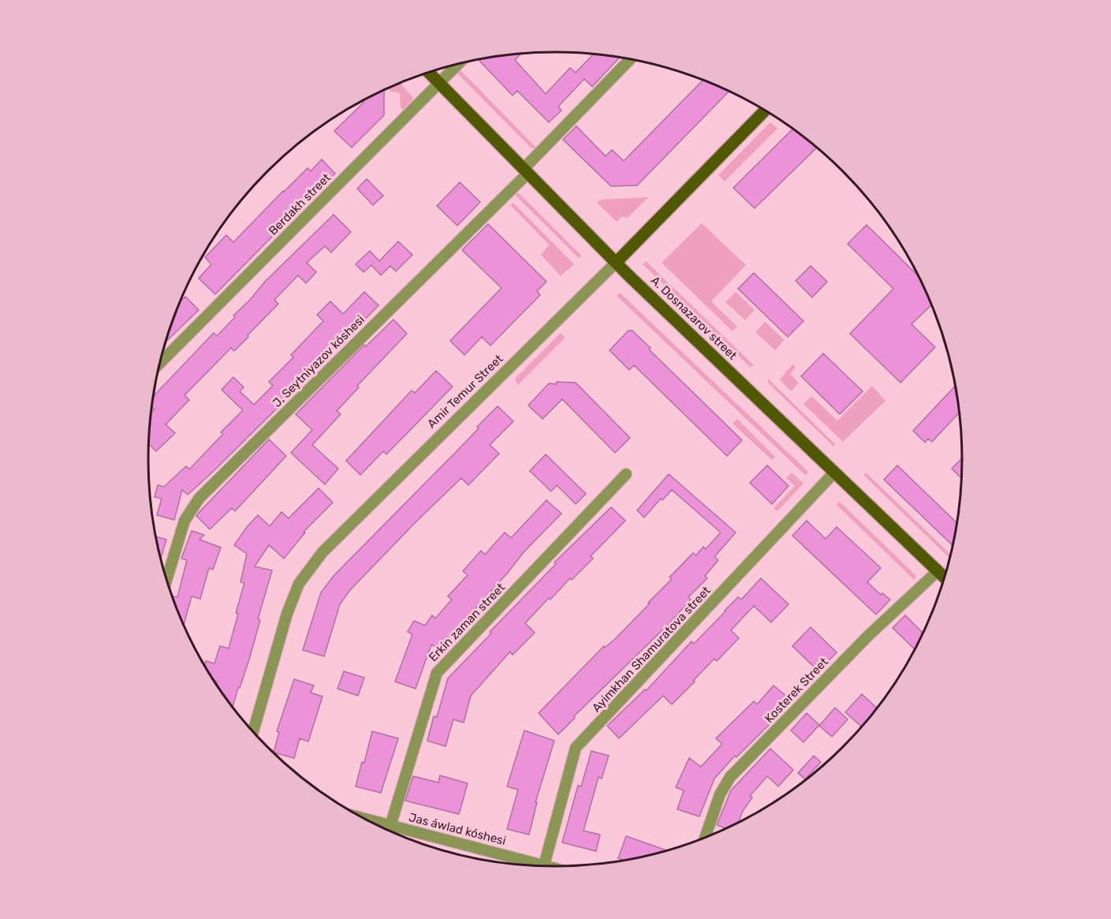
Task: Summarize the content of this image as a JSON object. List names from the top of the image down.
{
  "streets": {
    "main road": ["A. Dosnazarov street", "Amir Temur Street"],
    "street": [
      "Berdakh street",
      "J. Seytniyazov kóshesi",
      "Erkin zaman street",
      "Ayimkhan Shamuratova street",
      "Kosterek Street",
      "Jas áwlad kóshesi"
    ]
  },
  "crossings": [
    ["Berdakh street", "A. Dosnazarov street"],
    ["A. Dosnazarov street", "J. Seytniyazov kóshesi"],
    ["A. Dosnazarov street", "Amir Temur Street"],
    ["A. Dosnazarov street", "Ayimkhan Shamuratova street"],
    ["A. Dosnazarov street", "Kosterek Street"],
    ["Erkin zaman street", "Jas áwlad kóshesi"]
  ]
}
